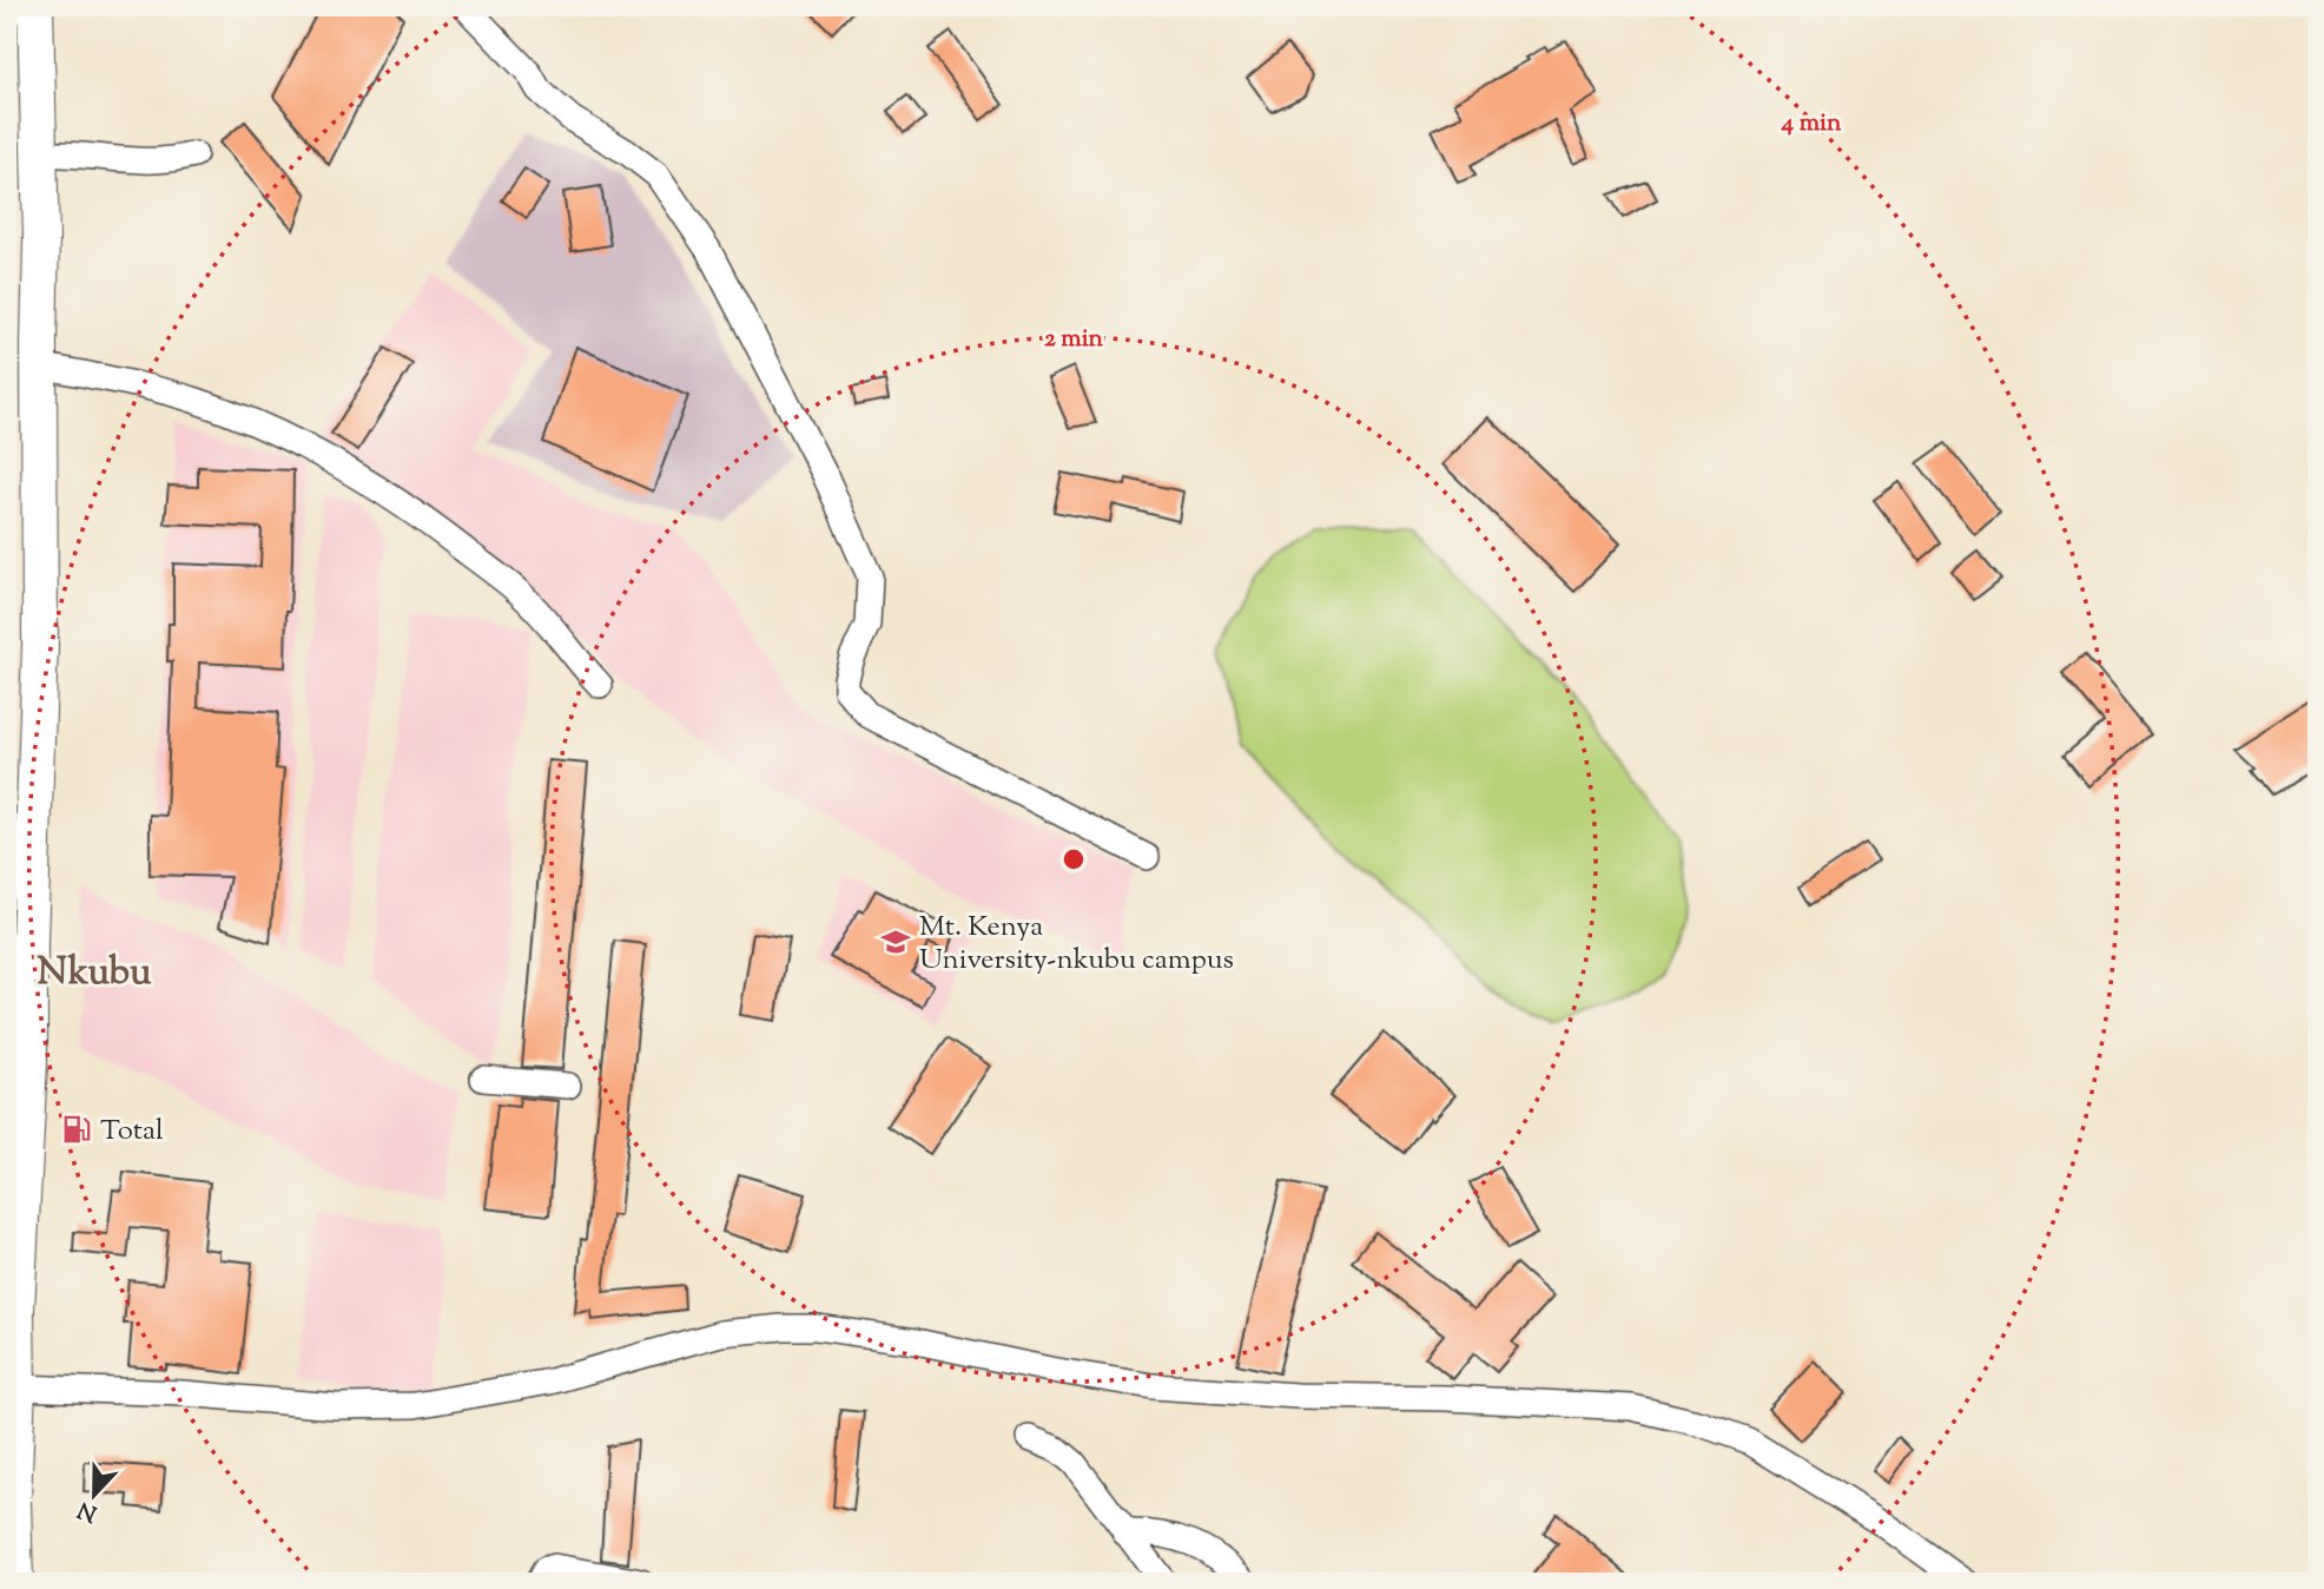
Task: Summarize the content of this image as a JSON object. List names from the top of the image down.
{
  "districts": ["Nkubu"],
  "places": {
    "school or university": ["Mt. Kenya University-nkubu campus"],
    "fuel station": ["Total"]
  },
  "north": "bottom",
  "rings": ["4 min", "2 min"]
}
